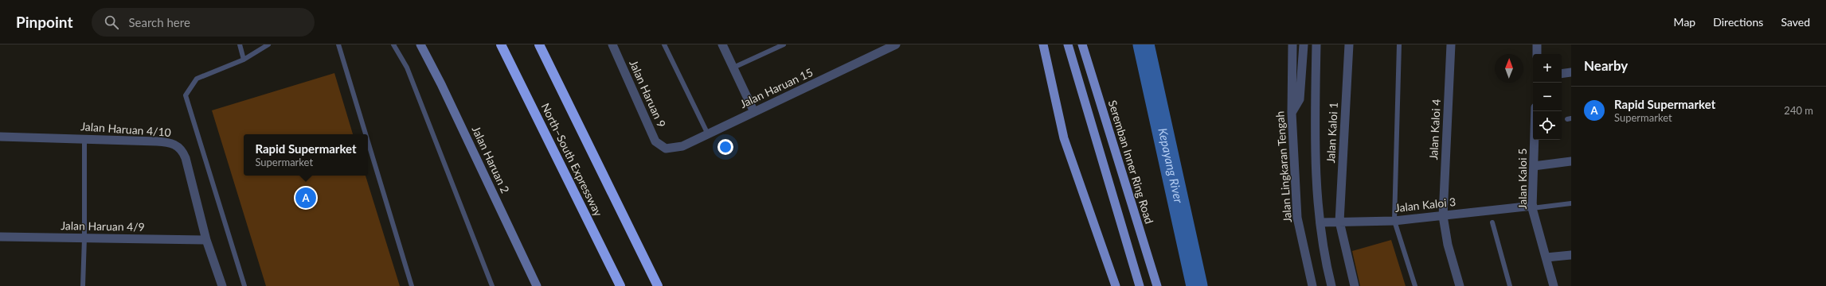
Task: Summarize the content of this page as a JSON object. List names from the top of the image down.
{
  "streets": {
    "highway": ["North–South Expressway"],
    "main road": ["Jalan Haruan 2", "Seremban Inner Ring Road"],
    "street": [
      "Jalan Haruan 15",
      "Jalan Haruan 9",
      "Jalan Haruan 4/10",
      "Jalan Kaloi 4",
      "Jalan Kaloi 1",
      "Jalan Lingkaran Tengah",
      "Jalan Kaloi 5",
      "Jalan Kaloi 3",
      "Jalan Haruan 4/9"
    ]
  },
  "crossings": [
    ["Jalan Haruan 15", "Jalan Haruan 9"],
    ["Jalan Haruan 4/10", "Jalan Haruan 4/9"],
    ["Jalan Kaloi 4", "Jalan Kaloi 3"],
    ["Jalan Kaloi 1", "Jalan Kaloi 3"],
    ["Jalan Kaloi 5", "Jalan Kaloi 3"]
  ],
  "water": ["Kepayang River"],
  "north": "top",
  "page": {
    "header": "Pinpoint",
    "search": "Search here",
    "nav": ["Map", "Directions", "Saved"],
    "heading": "Nearby",
    "map_buttons": ["+", "−"],
    "list": [
      {
        "mark": "A",
        "name": "Rapid Supermarket",
        "note": "Supermarket",
        "value": "240 m"
      }
    ],
    "popup": ["Rapid Supermarket", "Supermarket"],
    "pins": "A"
  }
}
